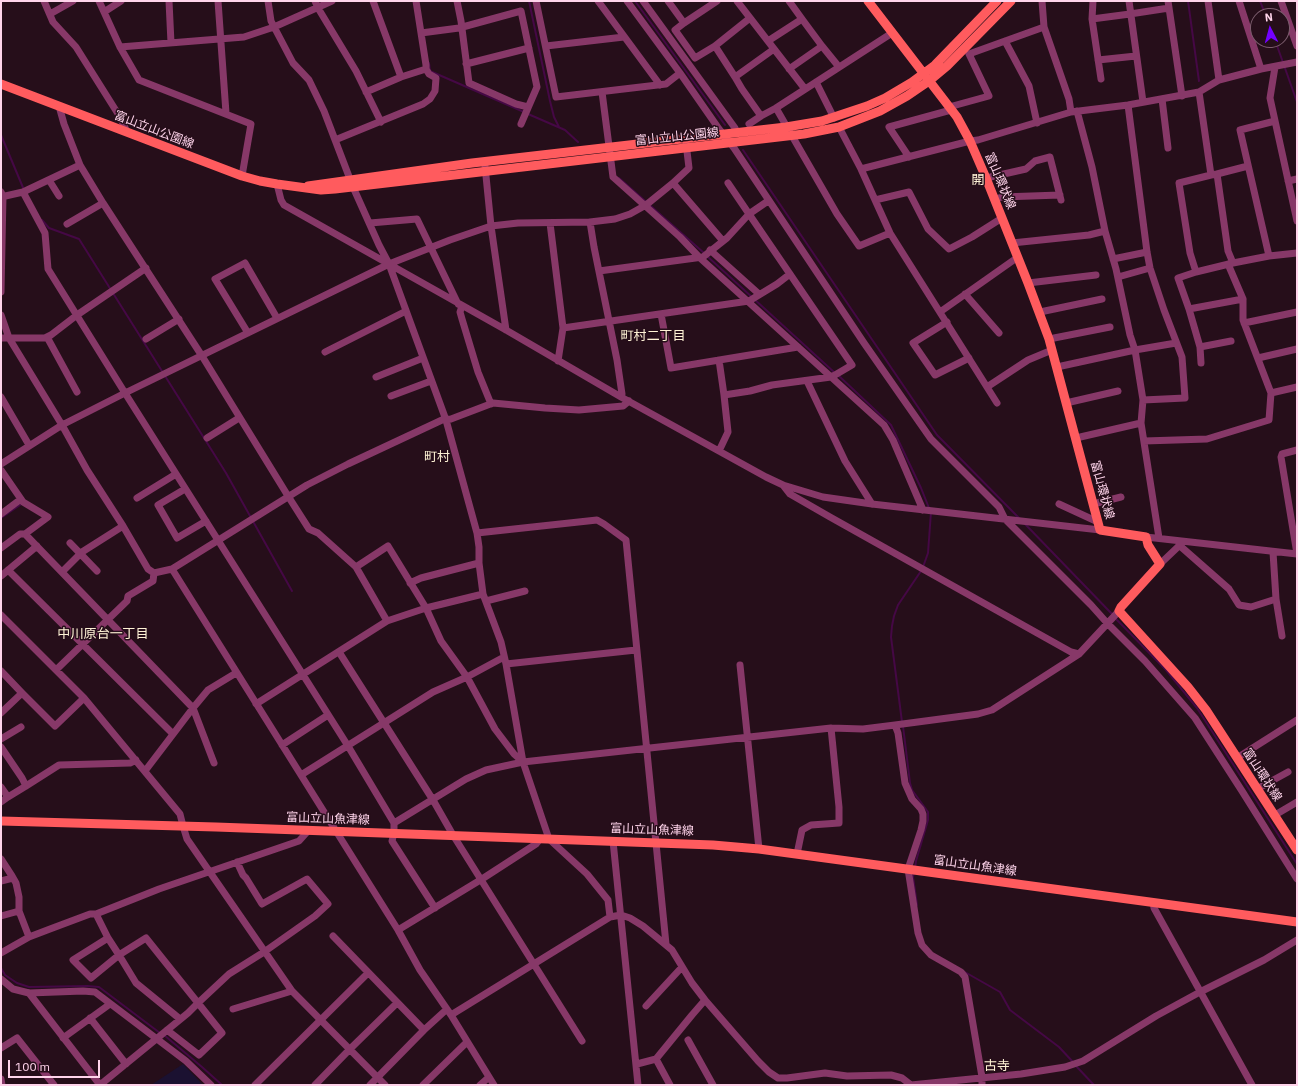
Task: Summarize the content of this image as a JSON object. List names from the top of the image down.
{
  "streets": {
    "main road": ["富山立山公園線", "富山環状線", "富山立山魚津線"]
  },
  "crossings": [
    ["富山立山公園線", "富山環状線"]
  ],
  "districts": [
    "開",
    "町村二丁目",
    "町村",
    "中川原台一丁目",
    "古寺"
  ],
  "scale_bar": "100 m",
  "north": "top"
}
